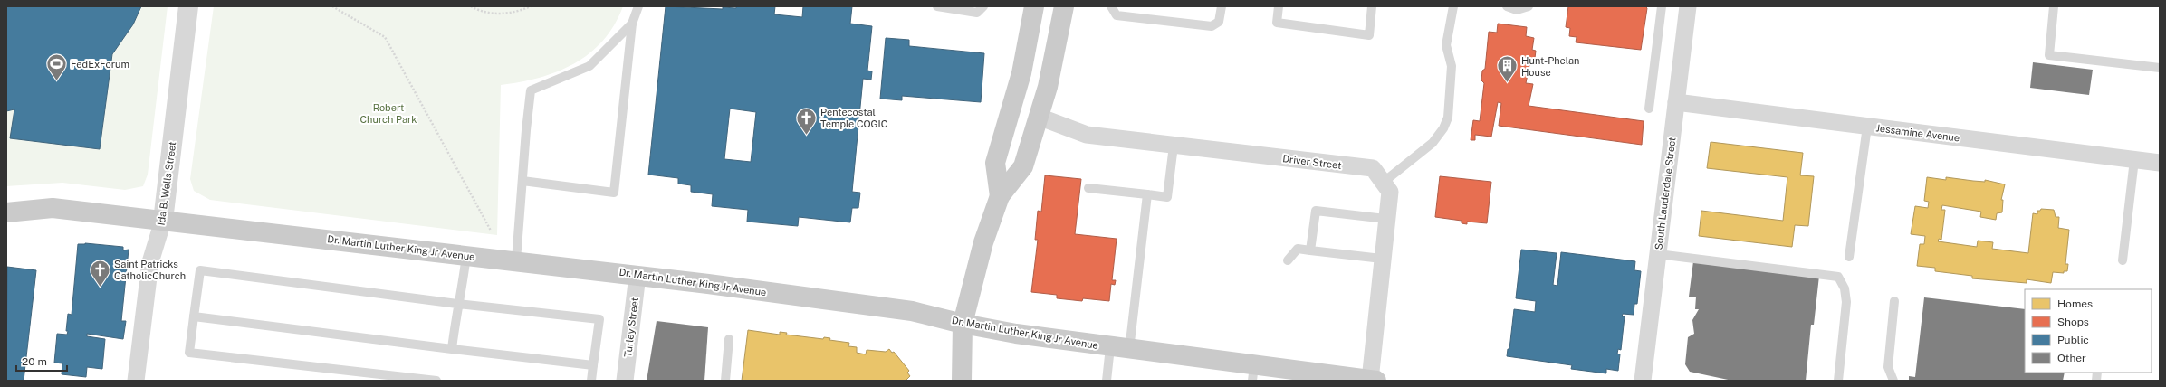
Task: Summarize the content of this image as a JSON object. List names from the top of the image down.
{
  "streets": {
    "main road": ["Dr. Martin Luther King Jr Avenue"],
    "street": [
      "Jessamine Avenue",
      "Driver Street",
      "Ida B. Wells Street",
      "South Lauderdale Street",
      "Turley Street"
    ]
  },
  "crossings": [
    ["Jessamine Avenue", "South Lauderdale Street"],
    ["Driver Street", "Dr. Martin Luther King Jr Avenue"],
    ["Ida B. Wells Street", "Dr. Martin Luther King Jr Avenue"],
    ["Dr. Martin Luther King Jr Avenue", "Turley Street"]
  ],
  "parks": ["Robert Church Park"],
  "places": {
    "sports": ["FedExForum"],
    "building": ["Hunt-Phelan House"],
    "church": ["Pentecostal Temple COGIC", "Saint Patricks CatholicChurch"]
  },
  "legend": [
    "Homes",
    "Shops",
    "Public",
    "Other"
  ],
  "scale_bar": "20 m"
}
